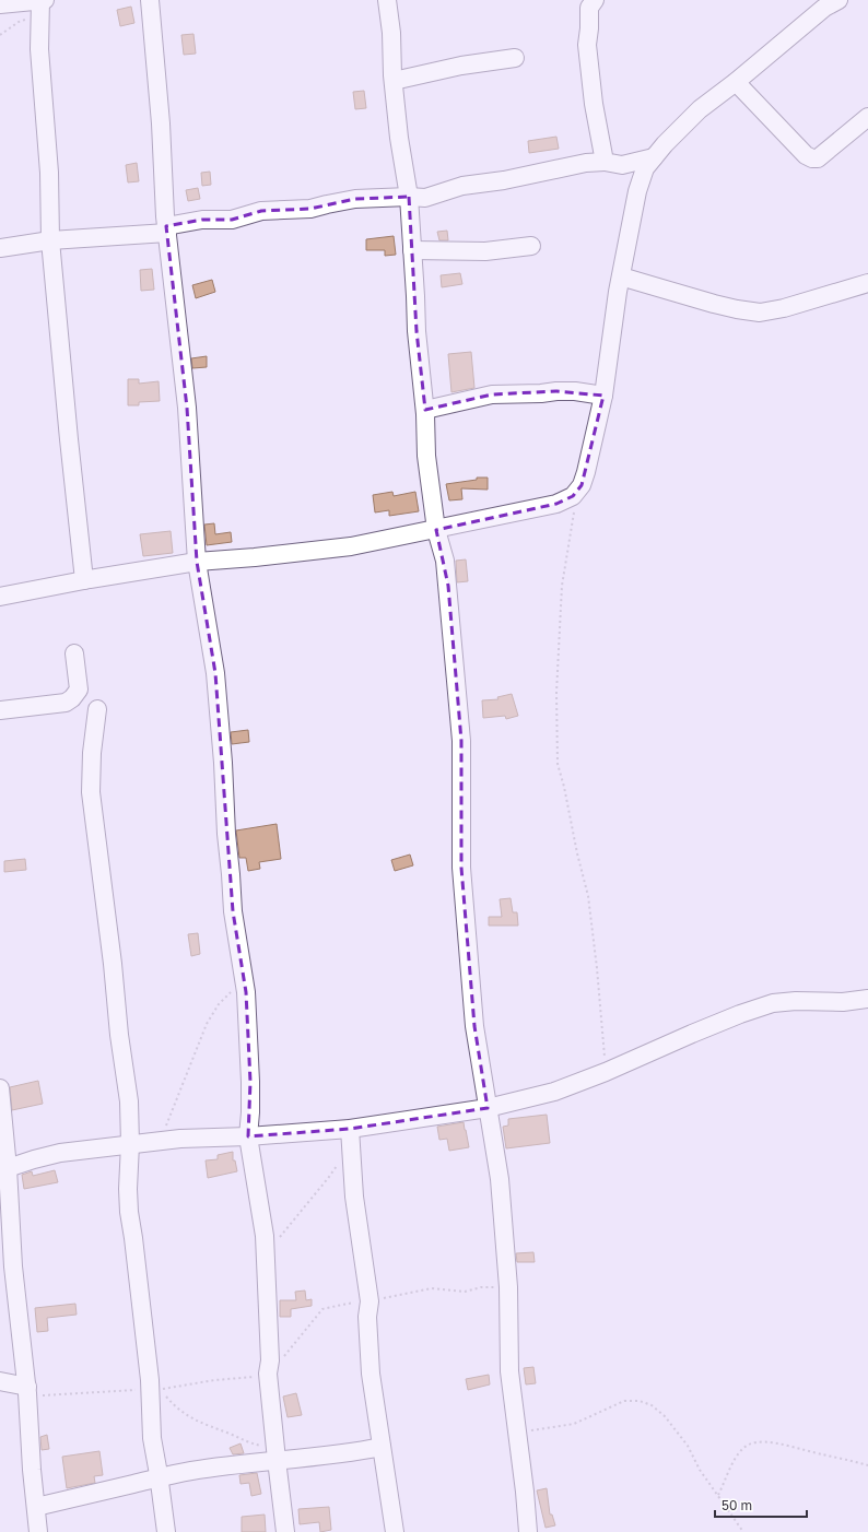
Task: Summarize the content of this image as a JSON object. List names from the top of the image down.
{
  "scale_bar": "50 m"
}
